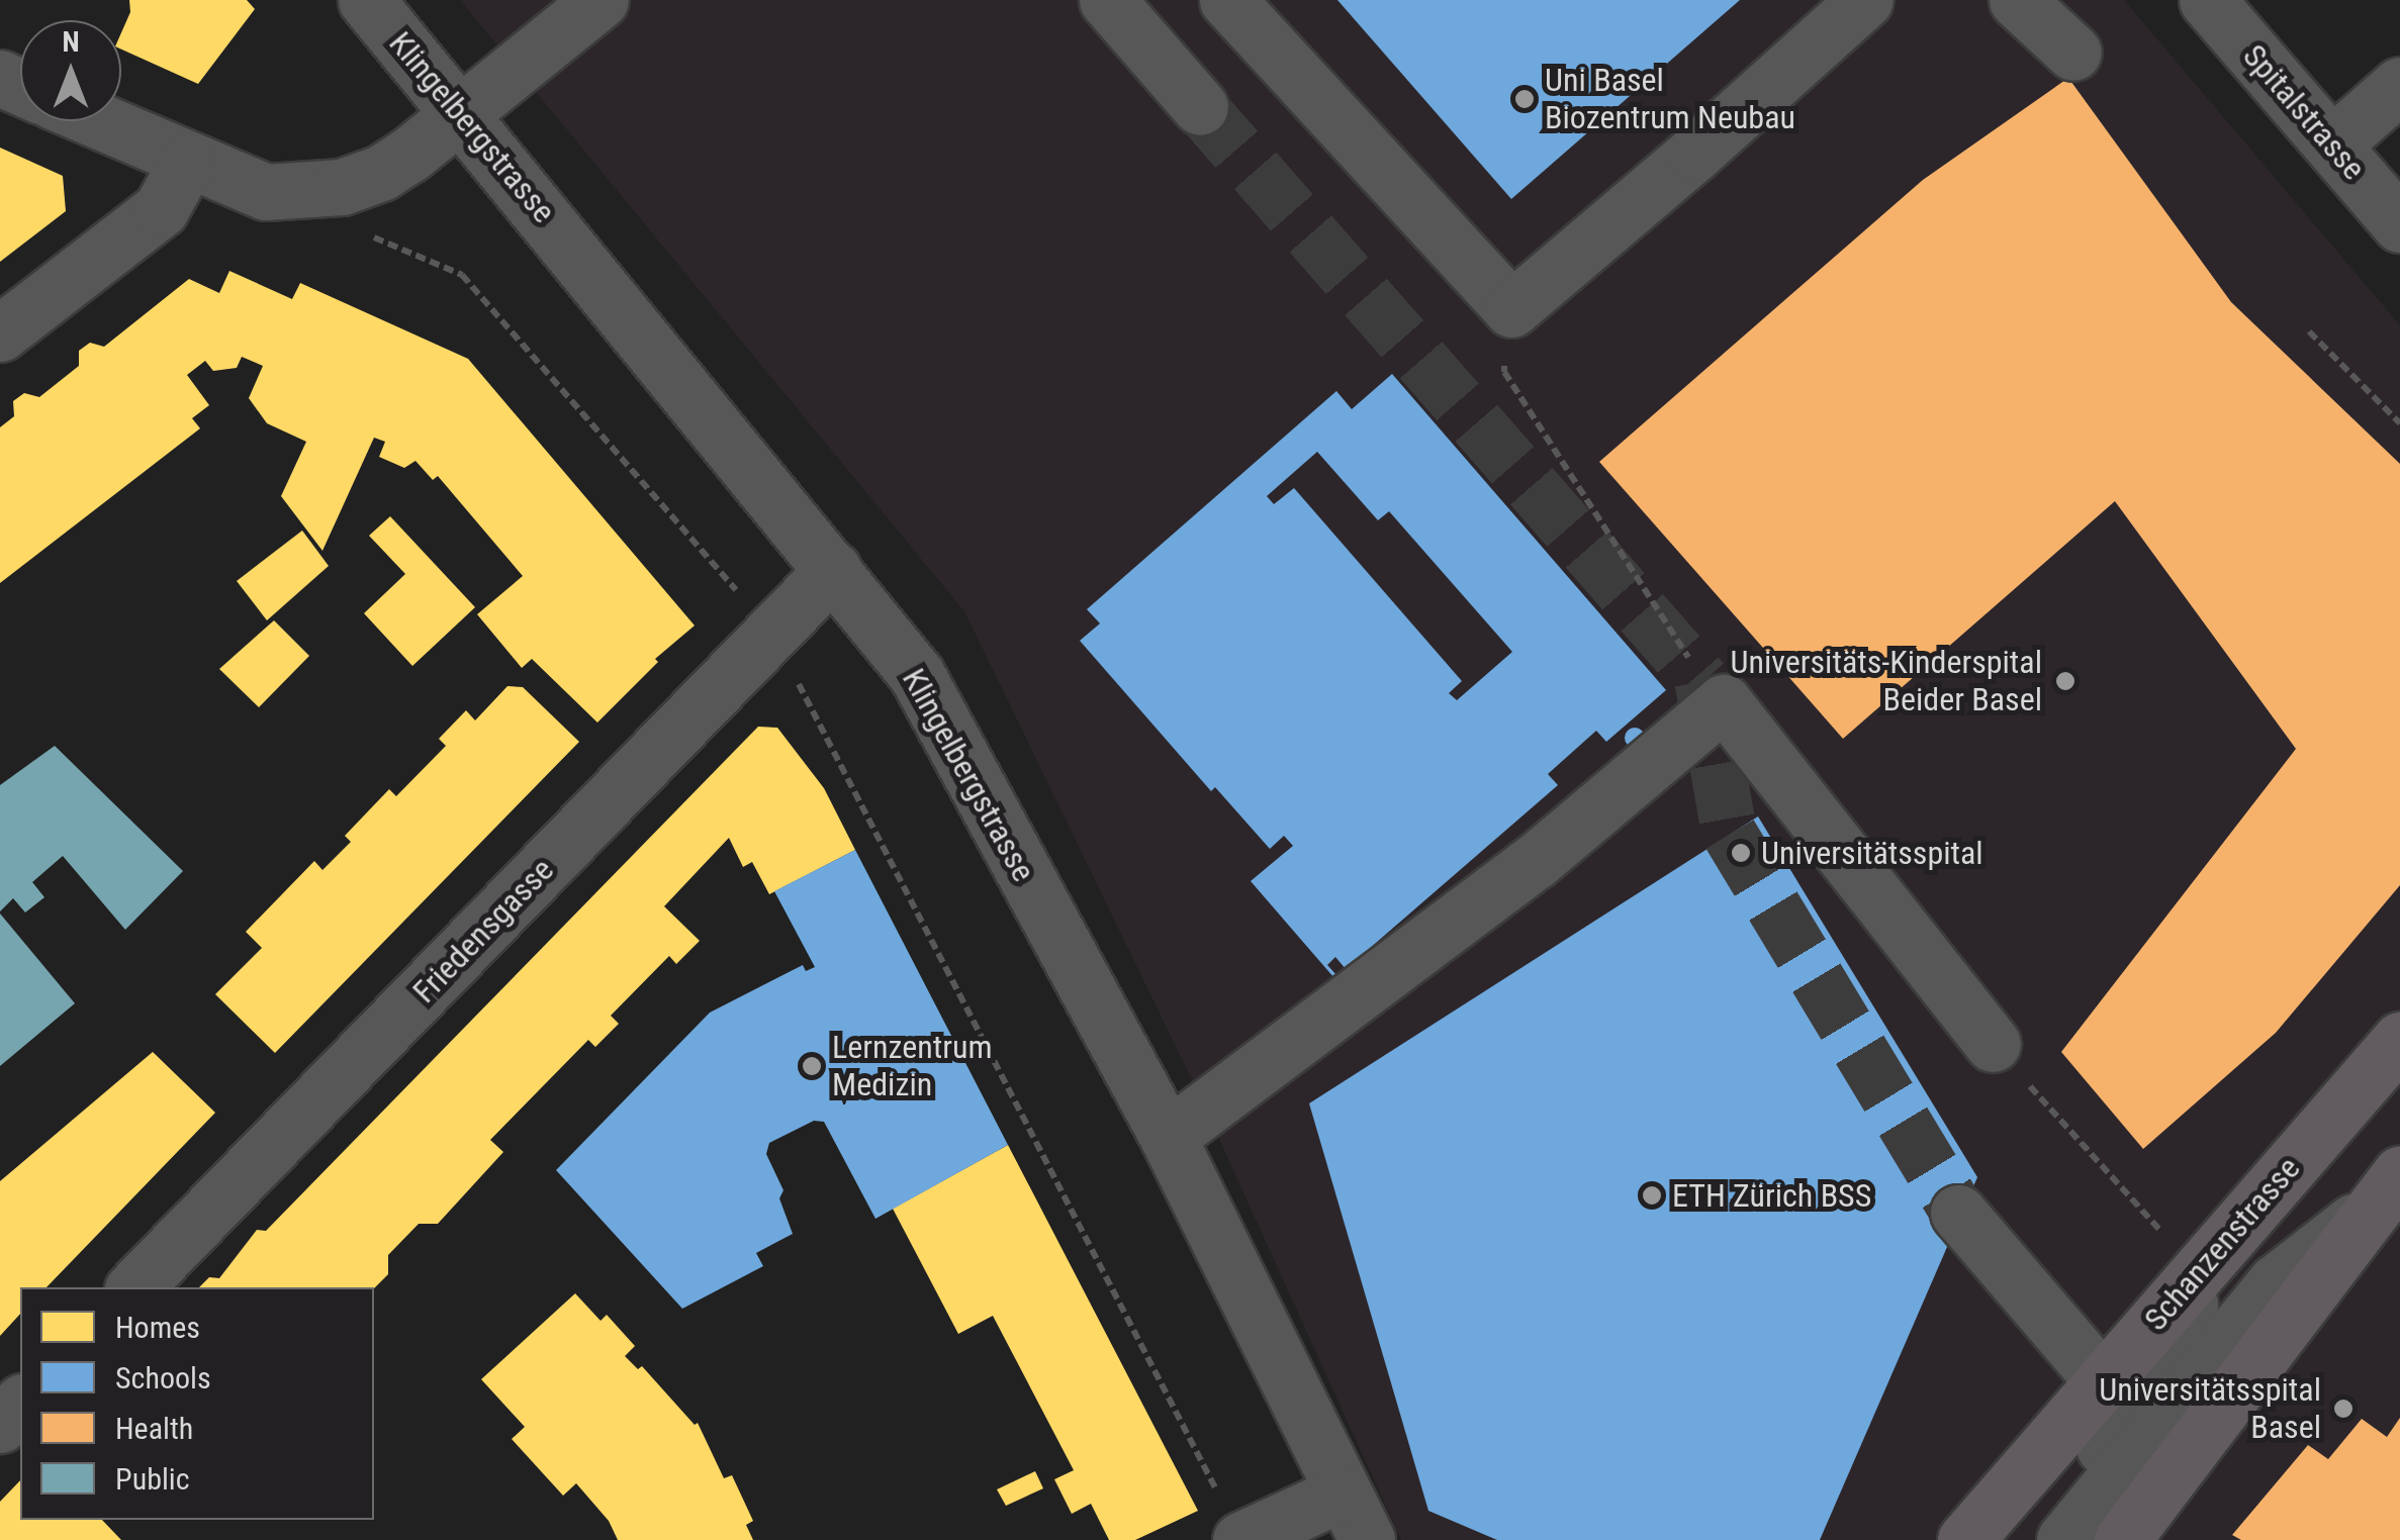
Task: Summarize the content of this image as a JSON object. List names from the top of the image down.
{
  "streets": {
    "main road": ["Schanzenstrasse"],
    "street": ["Spitalstrasse", "Klingelbergstrasse", "Friedensgasse"]
  },
  "crossings": [
    ["Klingelbergstrasse", "Friedensgasse"]
  ],
  "places": [
    "Uni Basel Biozentrum Neubau",
    "Universitäts-Kinderspital Beider Basel",
    "Universitätsspital",
    "Lernzentrum Medizin",
    "ETH Zürich BSS",
    "Universitätsspital Basel"
  ],
  "legend": [
    "Homes",
    "Schools",
    "Health",
    "Public"
  ],
  "north": "top"
}
